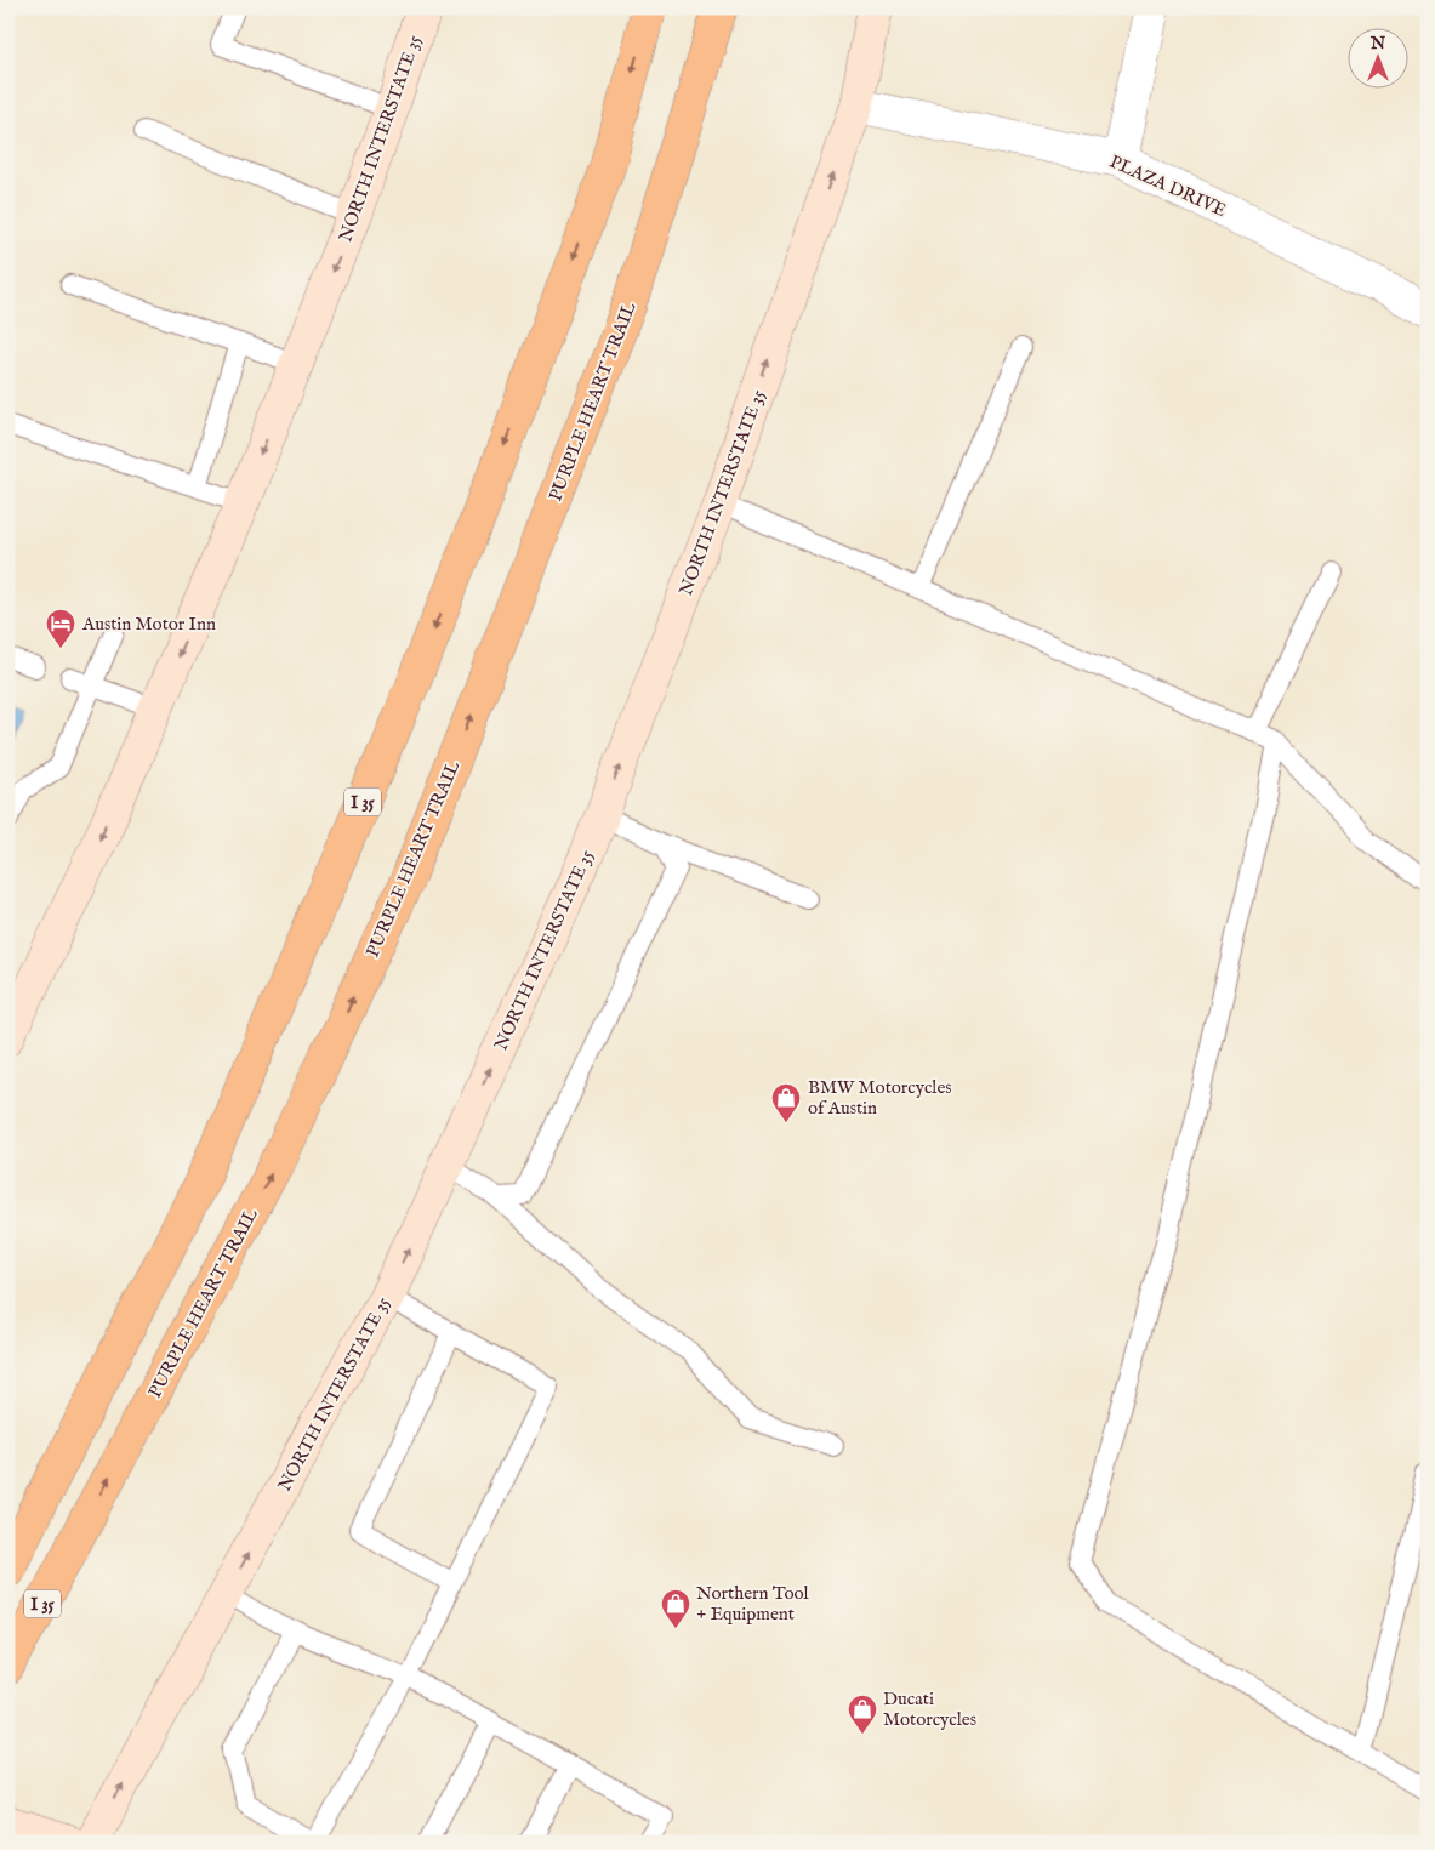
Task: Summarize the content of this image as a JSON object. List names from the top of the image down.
{
  "streets": {
    "highway": ["PURPLE HEART TRAIL", "I 35"],
    "main road": ["NORTH INTERSTATE 35"],
    "street": ["PLAZA DRIVE"]
  },
  "crossings": [
    ["NORTH INTERSTATE 35", "PLAZA DRIVE"]
  ],
  "places": {
    "hotel": ["Austin Motor Inn"],
    "shop": ["BMW Motorcycles of Austin", "Northern Tool + Equipment", "Ducati Motorcycles"]
  },
  "north": "top"
}
